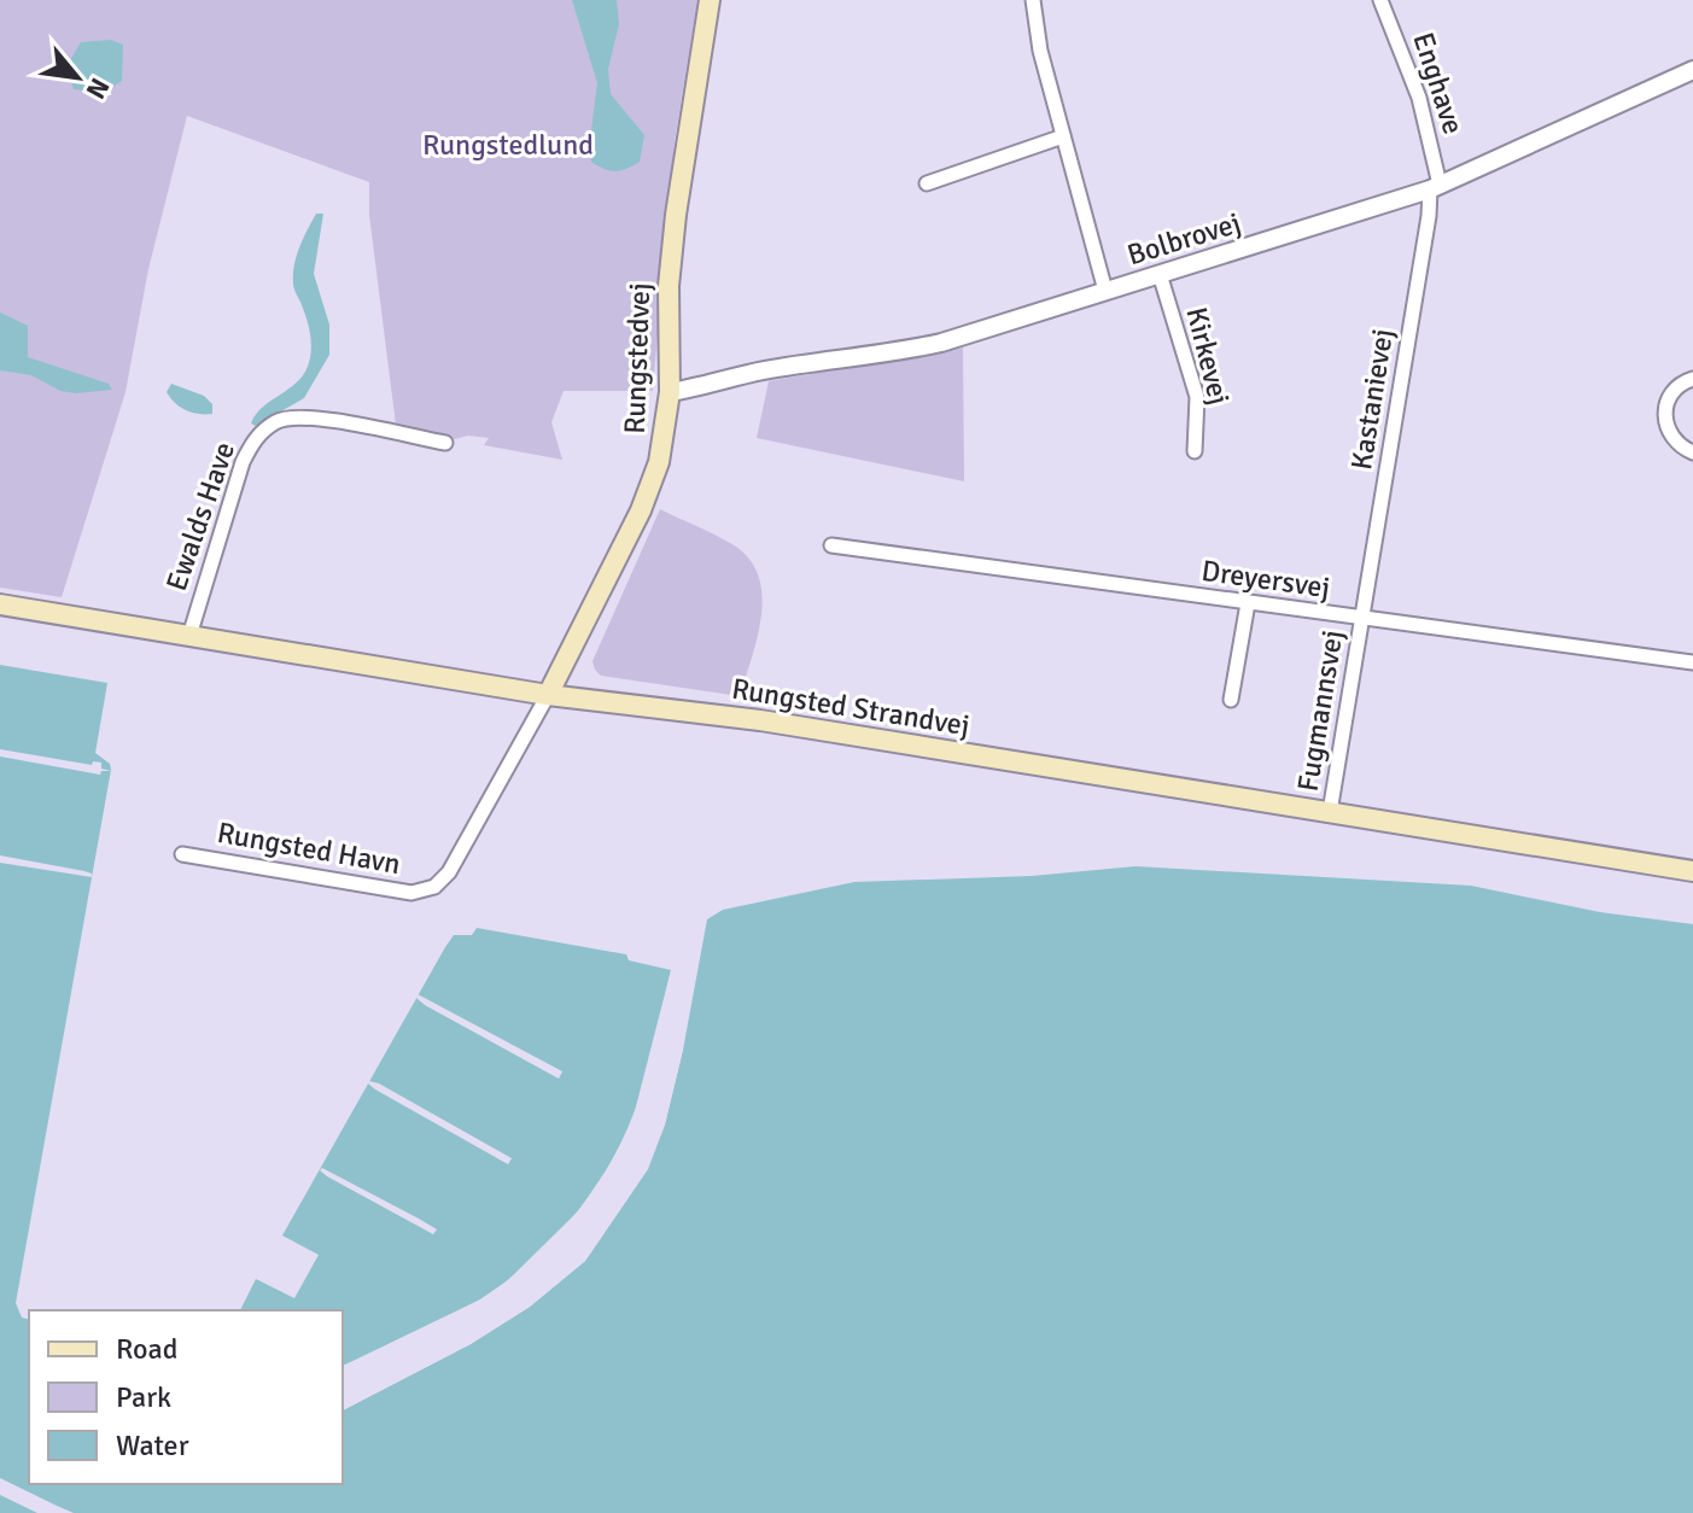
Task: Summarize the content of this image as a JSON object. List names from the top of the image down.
{
  "streets": {
    "main road": ["Rungstedvej", "Rungsted Strandvej"],
    "street": [
      "Enghave",
      "Bolbrovej",
      "Kirkevej",
      "Kastanievej",
      "Ewalds Have",
      "Dreyersvej",
      "Fugmannsvej",
      "Rungsted Havn"
    ]
  },
  "crossings": [
    ["Enghave", "Bolbrovej"],
    ["Enghave", "Kastanievej"],
    ["Bolbrovej", "Kirkevej"],
    ["Bolbrovej", "Rungstedvej"],
    ["Bolbrovej", "Kastanievej"],
    ["Rungstedvej", "Rungsted Strandvej"],
    ["Rungstedvej", "Rungsted Havn"],
    ["Kastanievej", "Dreyersvej"],
    ["Kastanievej", "Fugmannsvej"],
    ["Ewalds Have", "Rungsted Strandvej"],
    ["Dreyersvej", "Fugmannsvej"],
    ["Rungsted Strandvej", "Fugmannsvej"],
    ["Rungsted Strandvej", "Rungsted Havn"]
  ],
  "parks": ["Rungstedlund"],
  "legend": ["Road", "Park", "Water"],
  "north": "bottom right"
}
